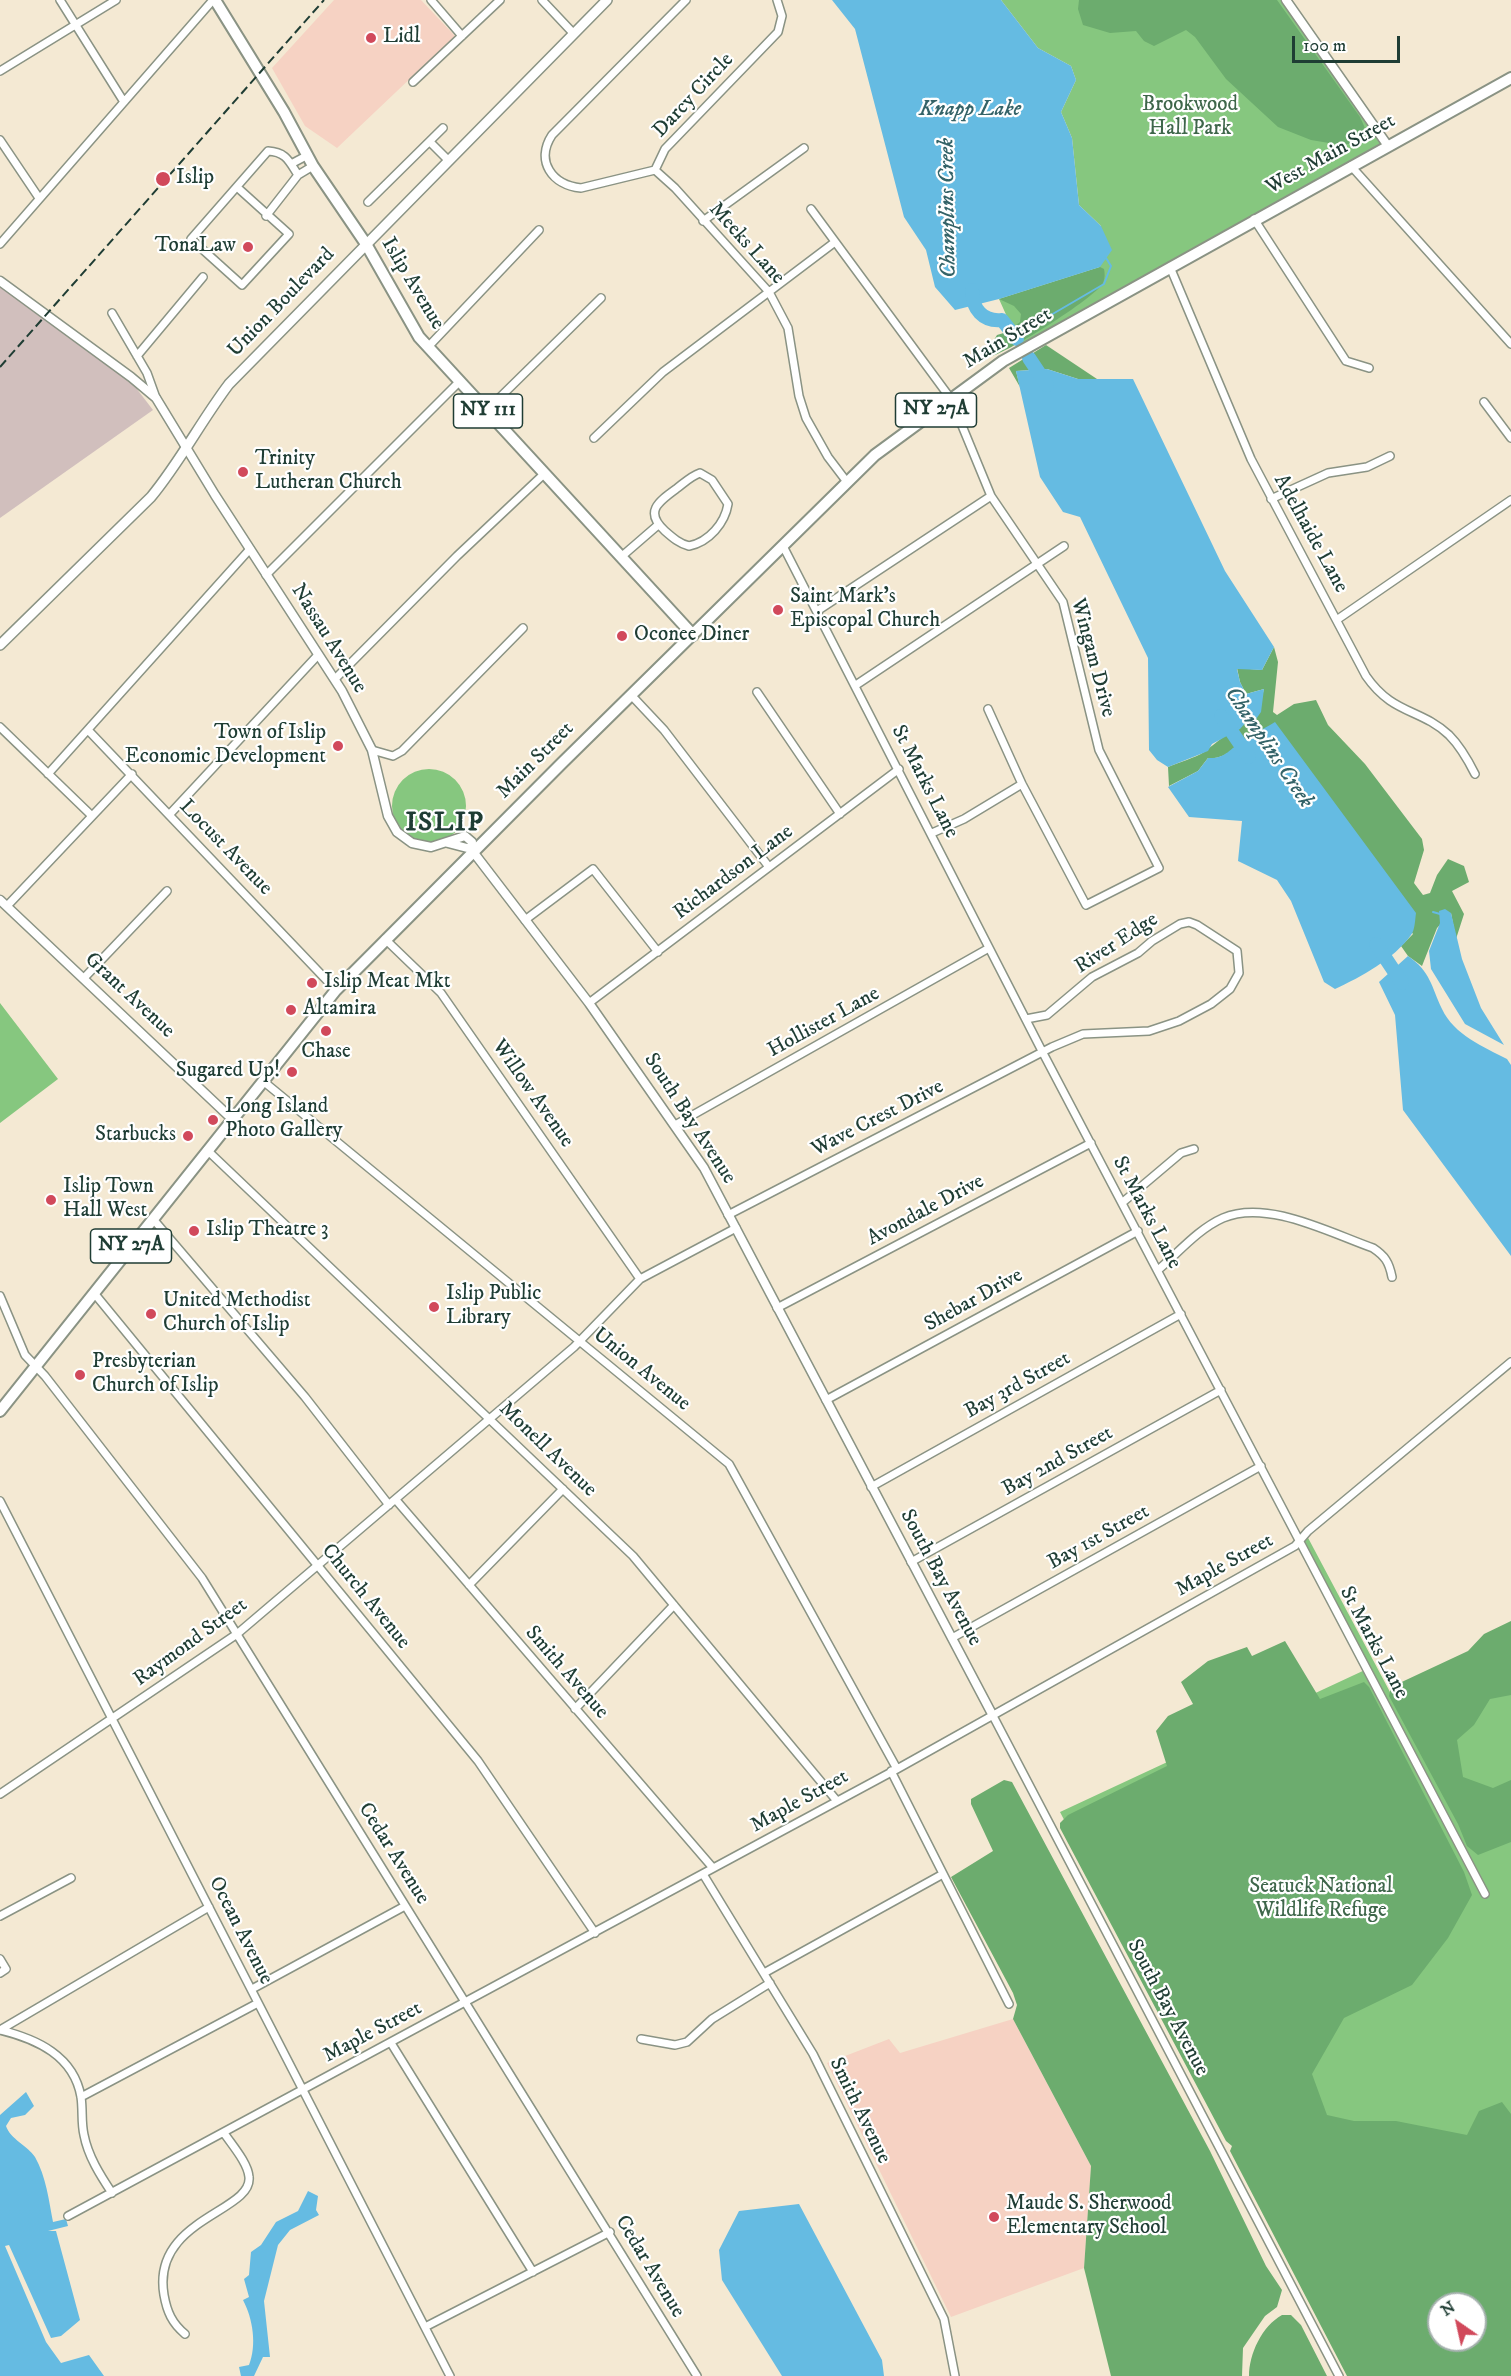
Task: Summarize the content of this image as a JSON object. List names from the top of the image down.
{
  "streets": {
    "main road": [
      "West Main Street",
      "Islip Avenue",
      "Union Boulevard",
      "Main Street",
      "NY 27A",
      "NY 111"
    ],
    "street": [
      "Darcy Circle",
      "Meeks Lane",
      "Adelhaide Lane",
      "Nassau Avenue",
      "Wingam Drive",
      "St Marks Lane",
      "Locust Avenue",
      "Richardson Lane",
      "River Edge",
      "Grant Avenue",
      "Hollister Lane",
      "Willow Avenue",
      "South Bay Avenue",
      "Wave Crest Drive",
      "Avondale Drive",
      "Shebar Drive",
      "Union Avenue",
      "Bay 3rd Street",
      "Monell Avenue",
      "Bay 2nd Street",
      "Bay 1st Street",
      "Maple Street",
      "Church Avenue",
      "Raymond Street",
      "Smith Avenue",
      "Cedar Avenue",
      "Ocean Avenue"
    ]
  },
  "crossings": [
    ["Darcy Circle", "Meeks Lane"],
    ["West Main Street", "Main Street"],
    ["West Main Street", "Adelhaide Lane"],
    ["Meeks Lane", "Main Street"],
    ["Islip Avenue", "Union Boulevard"],
    ["Islip Avenue", "Main Street"],
    ["Union Boulevard", "Nassau Avenue"],
    ["Main Street", "Adelhaide Lane"],
    ["Main Street", "Nassau Avenue"],
    ["Main Street", "Wingam Drive"],
    ["Main Street", "St Marks Lane"],
    ["Main Street", "Locust Avenue"],
    ["Main Street", "Grant Avenue"],
    ["Main Street", "Willow Avenue"],
    ["Main Street", "South Bay Avenue"],
    ["Main Street", "Union Avenue"],
    ["Main Street", "Monell Avenue"],
    ["Main Street", "Church Avenue"],
    ["Main Street", "Smith Avenue"],
    ["Main Street", "Cedar Avenue"],
    ["Nassau Avenue", "South Bay Avenue"],
    ["St Marks Lane", "Richardson Lane"],
    ["St Marks Lane", "River Edge"],
    ["St Marks Lane", "Hollister Lane"],
    ["St Marks Lane", "Wave Crest Drive"],
    ["St Marks Lane", "Avondale Drive"],
    ["St Marks Lane", "Shebar Drive"],
    ["St Marks Lane", "Bay 3rd Street"],
    ["St Marks Lane", "Bay 2nd Street"],
    ["St Marks Lane", "Bay 1st Street"],
    ["St Marks Lane", "Maple Street"],
    ["Richardson Lane", "South Bay Avenue"],
    ["River Edge", "Wave Crest Drive"],
    ["Hollister Lane", "South Bay Avenue"],
    ["Willow Avenue", "Raymond Street"],
    ["South Bay Avenue", "Wave Crest Drive"],
    ["South Bay Avenue", "Avondale Drive"],
    ["South Bay Avenue", "Shebar Drive"],
    ["South Bay Avenue", "Bay 3rd Street"],
    ["South Bay Avenue", "Bay 2nd Street"],
    ["South Bay Avenue", "Bay 1st Street"],
    ["South Bay Avenue", "Maple Street"],
    ["South Bay Avenue", "Raymond Street"],
    ["Union Avenue", "Maple Street"],
    ["Union Avenue", "Raymond Street"],
    ["Monell Avenue", "Maple Street"],
    ["Monell Avenue", "Raymond Street"],
    ["Maple Street", "Church Avenue"],
    ["Maple Street", "Smith Avenue"],
    ["Maple Street", "Cedar Avenue"],
    ["Maple Street", "Ocean Avenue"],
    ["Church Avenue", "Raymond Street"],
    ["Raymond Street", "Smith Avenue"],
    ["Raymond Street", "Cedar Avenue"],
    ["Raymond Street", "Ocean Avenue"]
  ],
  "districts": ["ISLIP"],
  "water": ["Knapp Lake", "Champlins Creek"],
  "parks": ["Brookwood Hall Park", "Seatuck National Wildlife Refuge"],
  "places": [
    "Lidl",
    "Islip",
    "TonaLaw",
    "Trinity Lutheran Church",
    "Saint Mark's Episcopal Church",
    "Oconee Diner",
    "Town of Islip Economic Development",
    "Islip Meat Mkt",
    "Altamira",
    "Chase",
    "Sugared Up!",
    "Long Island Photo Gallery",
    "Starbucks",
    "Islip Town Hall West",
    "Islip Theatre 3",
    "Islip Public Library",
    "United Methodist Church of Islip",
    "Presbyterian Church of Islip",
    "Maude S. Sherwood Elementary School"
  ],
  "scale_bar": "100 m",
  "north": "top left"
}
